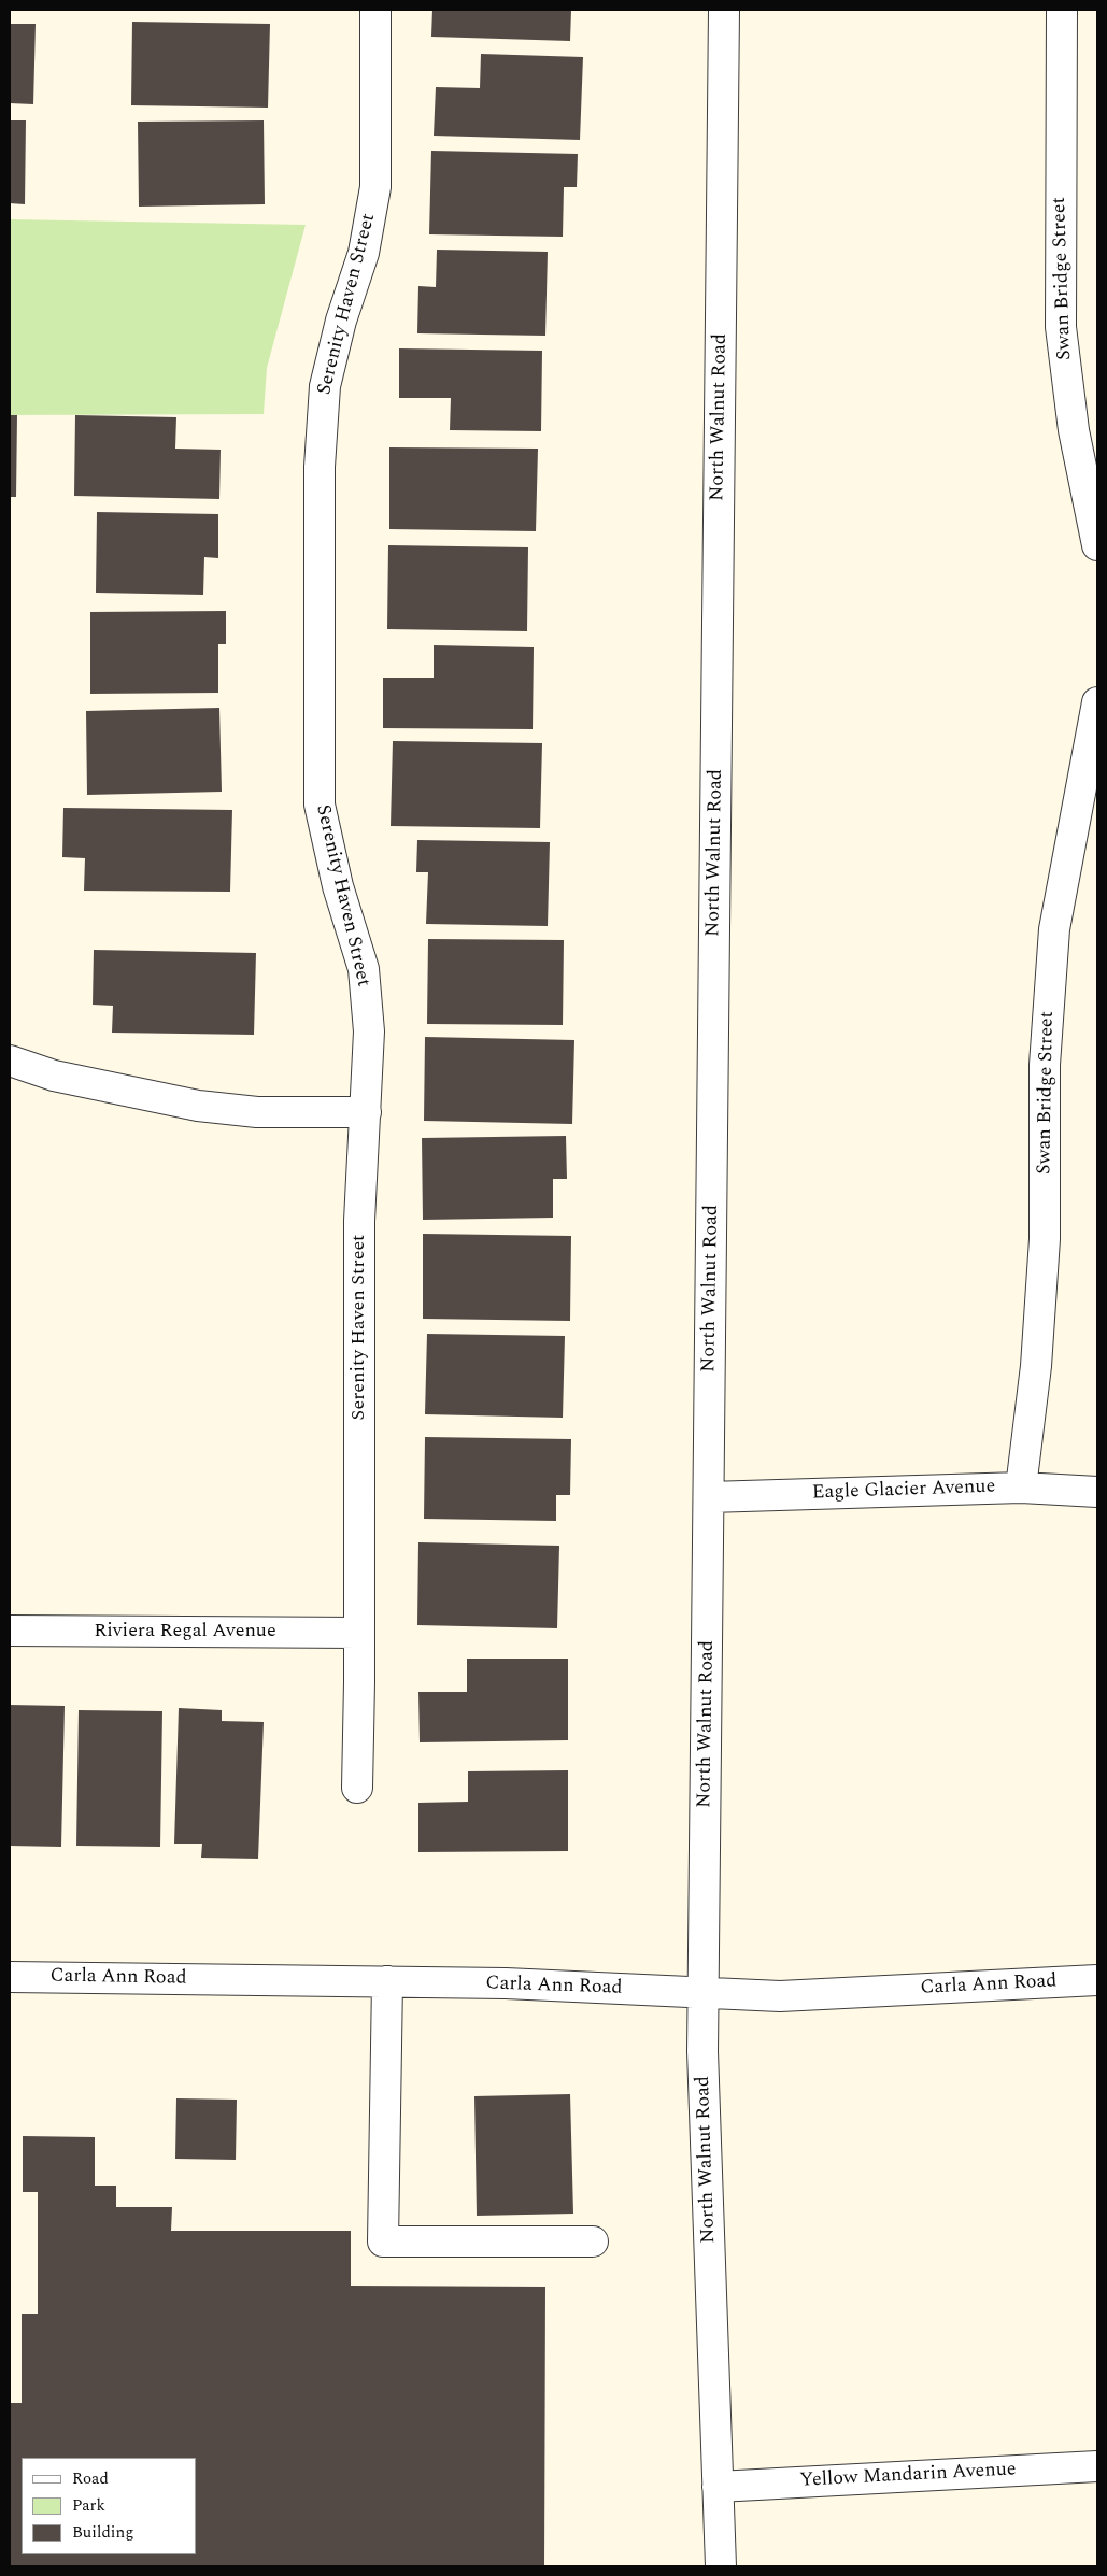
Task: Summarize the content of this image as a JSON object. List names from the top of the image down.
{
  "streets": {
    "street": [
      "Swan Bridge Street",
      "Serenity Haven Street",
      "North Walnut Road",
      "Eagle Glacier Avenue",
      "Riviera Regal Avenue",
      "Carla Ann Road",
      "Yellow Mandarin Avenue"
    ]
  },
  "crossings": [
    ["Swan Bridge Street", "Eagle Glacier Avenue"],
    ["Serenity Haven Street", "Riviera Regal Avenue"],
    ["North Walnut Road", "Eagle Glacier Avenue"],
    ["North Walnut Road", "Carla Ann Road"],
    ["North Walnut Road", "Yellow Mandarin Avenue"]
  ],
  "legend": ["Road", "Park", "Building"]
}
